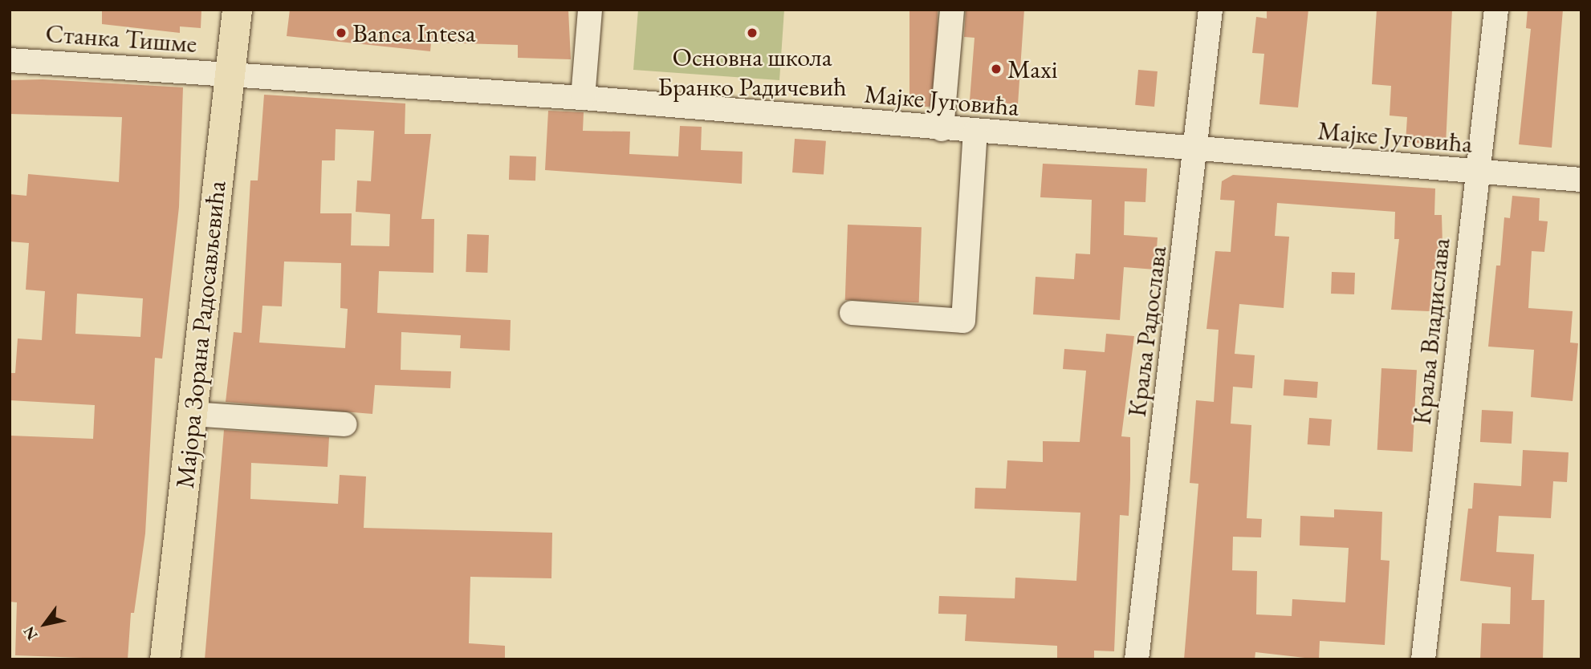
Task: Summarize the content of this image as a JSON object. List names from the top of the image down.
{
  "streets": {
    "main road": ["Мајора Зорана Радосављевића"],
    "street": [
      "Станка Тишме",
      "Мајке Југовића",
      "Краља Радослава",
      "Краља Владислава"
    ]
  },
  "crossings": [
    ["Станка Тишме", "Мајке Југовића"],
    ["Станка Тишме", "Мајора Зорана Радосављевића"],
    ["Мајке Југовића", "Краља Радослава"],
    ["Мајке Југовића", "Краља Владислава"],
    ["Мајке Југовића", "Мајора Зорана Радосављевића"]
  ],
  "places": ["Banca Intesa", "Основна школа Бранко Радичевић", "Maxi"],
  "north": "bottom left"
}
